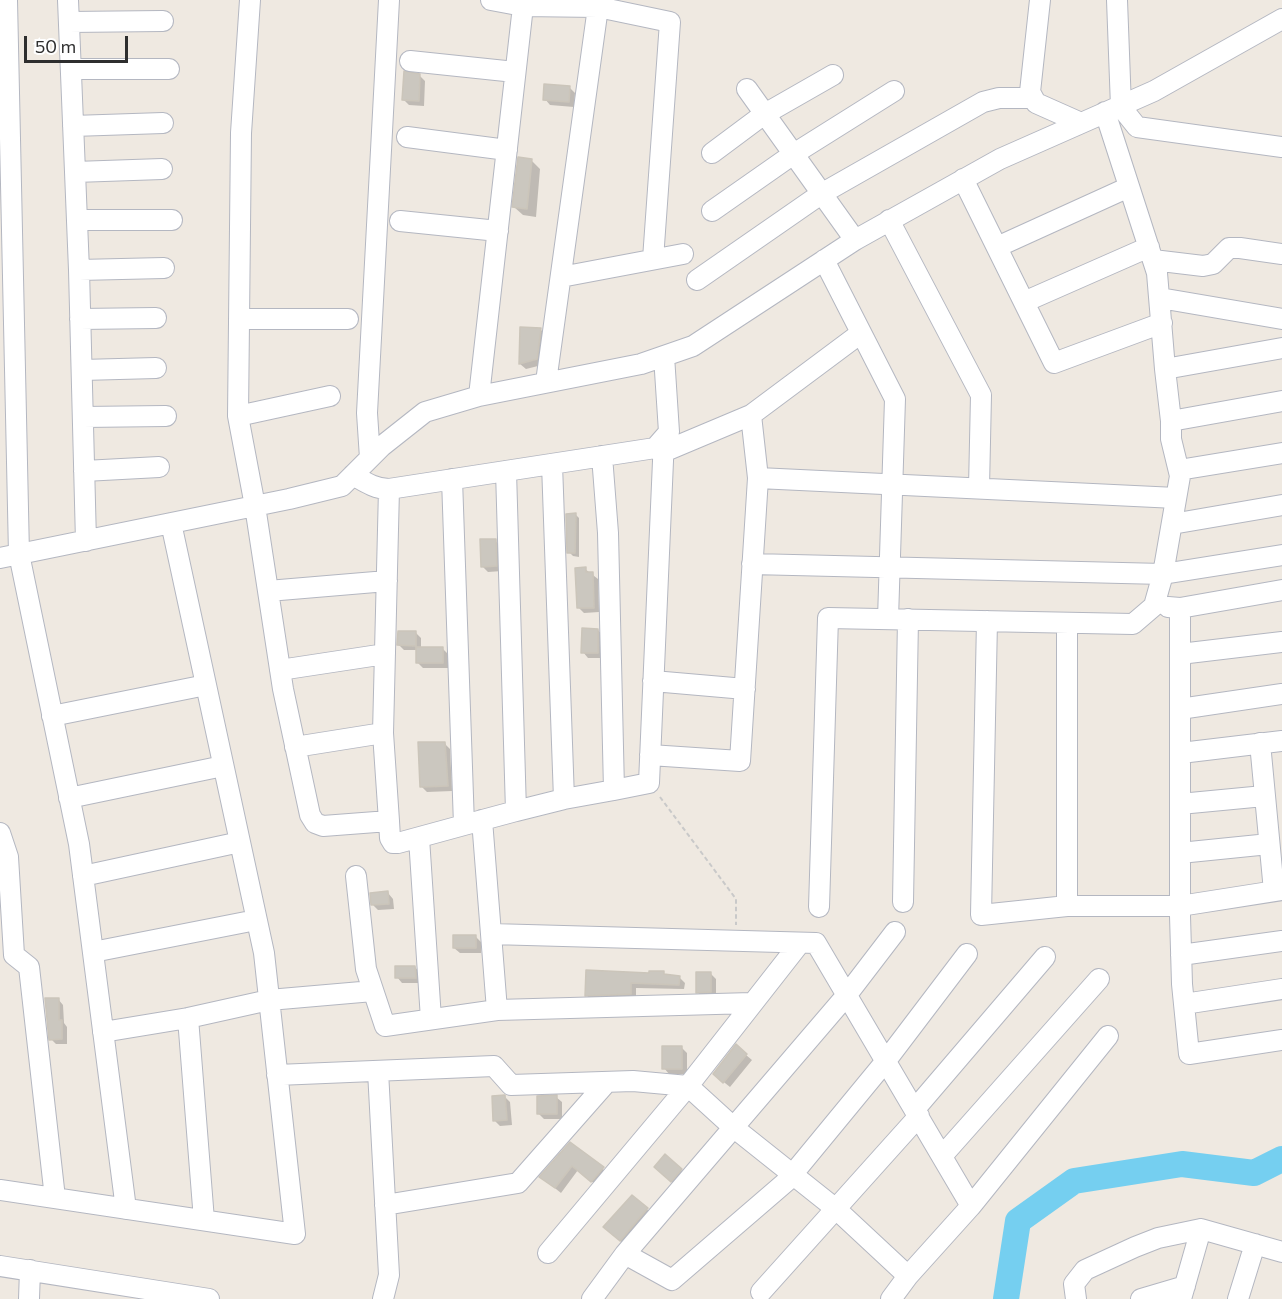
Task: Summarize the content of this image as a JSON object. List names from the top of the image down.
{
  "scale_bar": "50 m"
}
